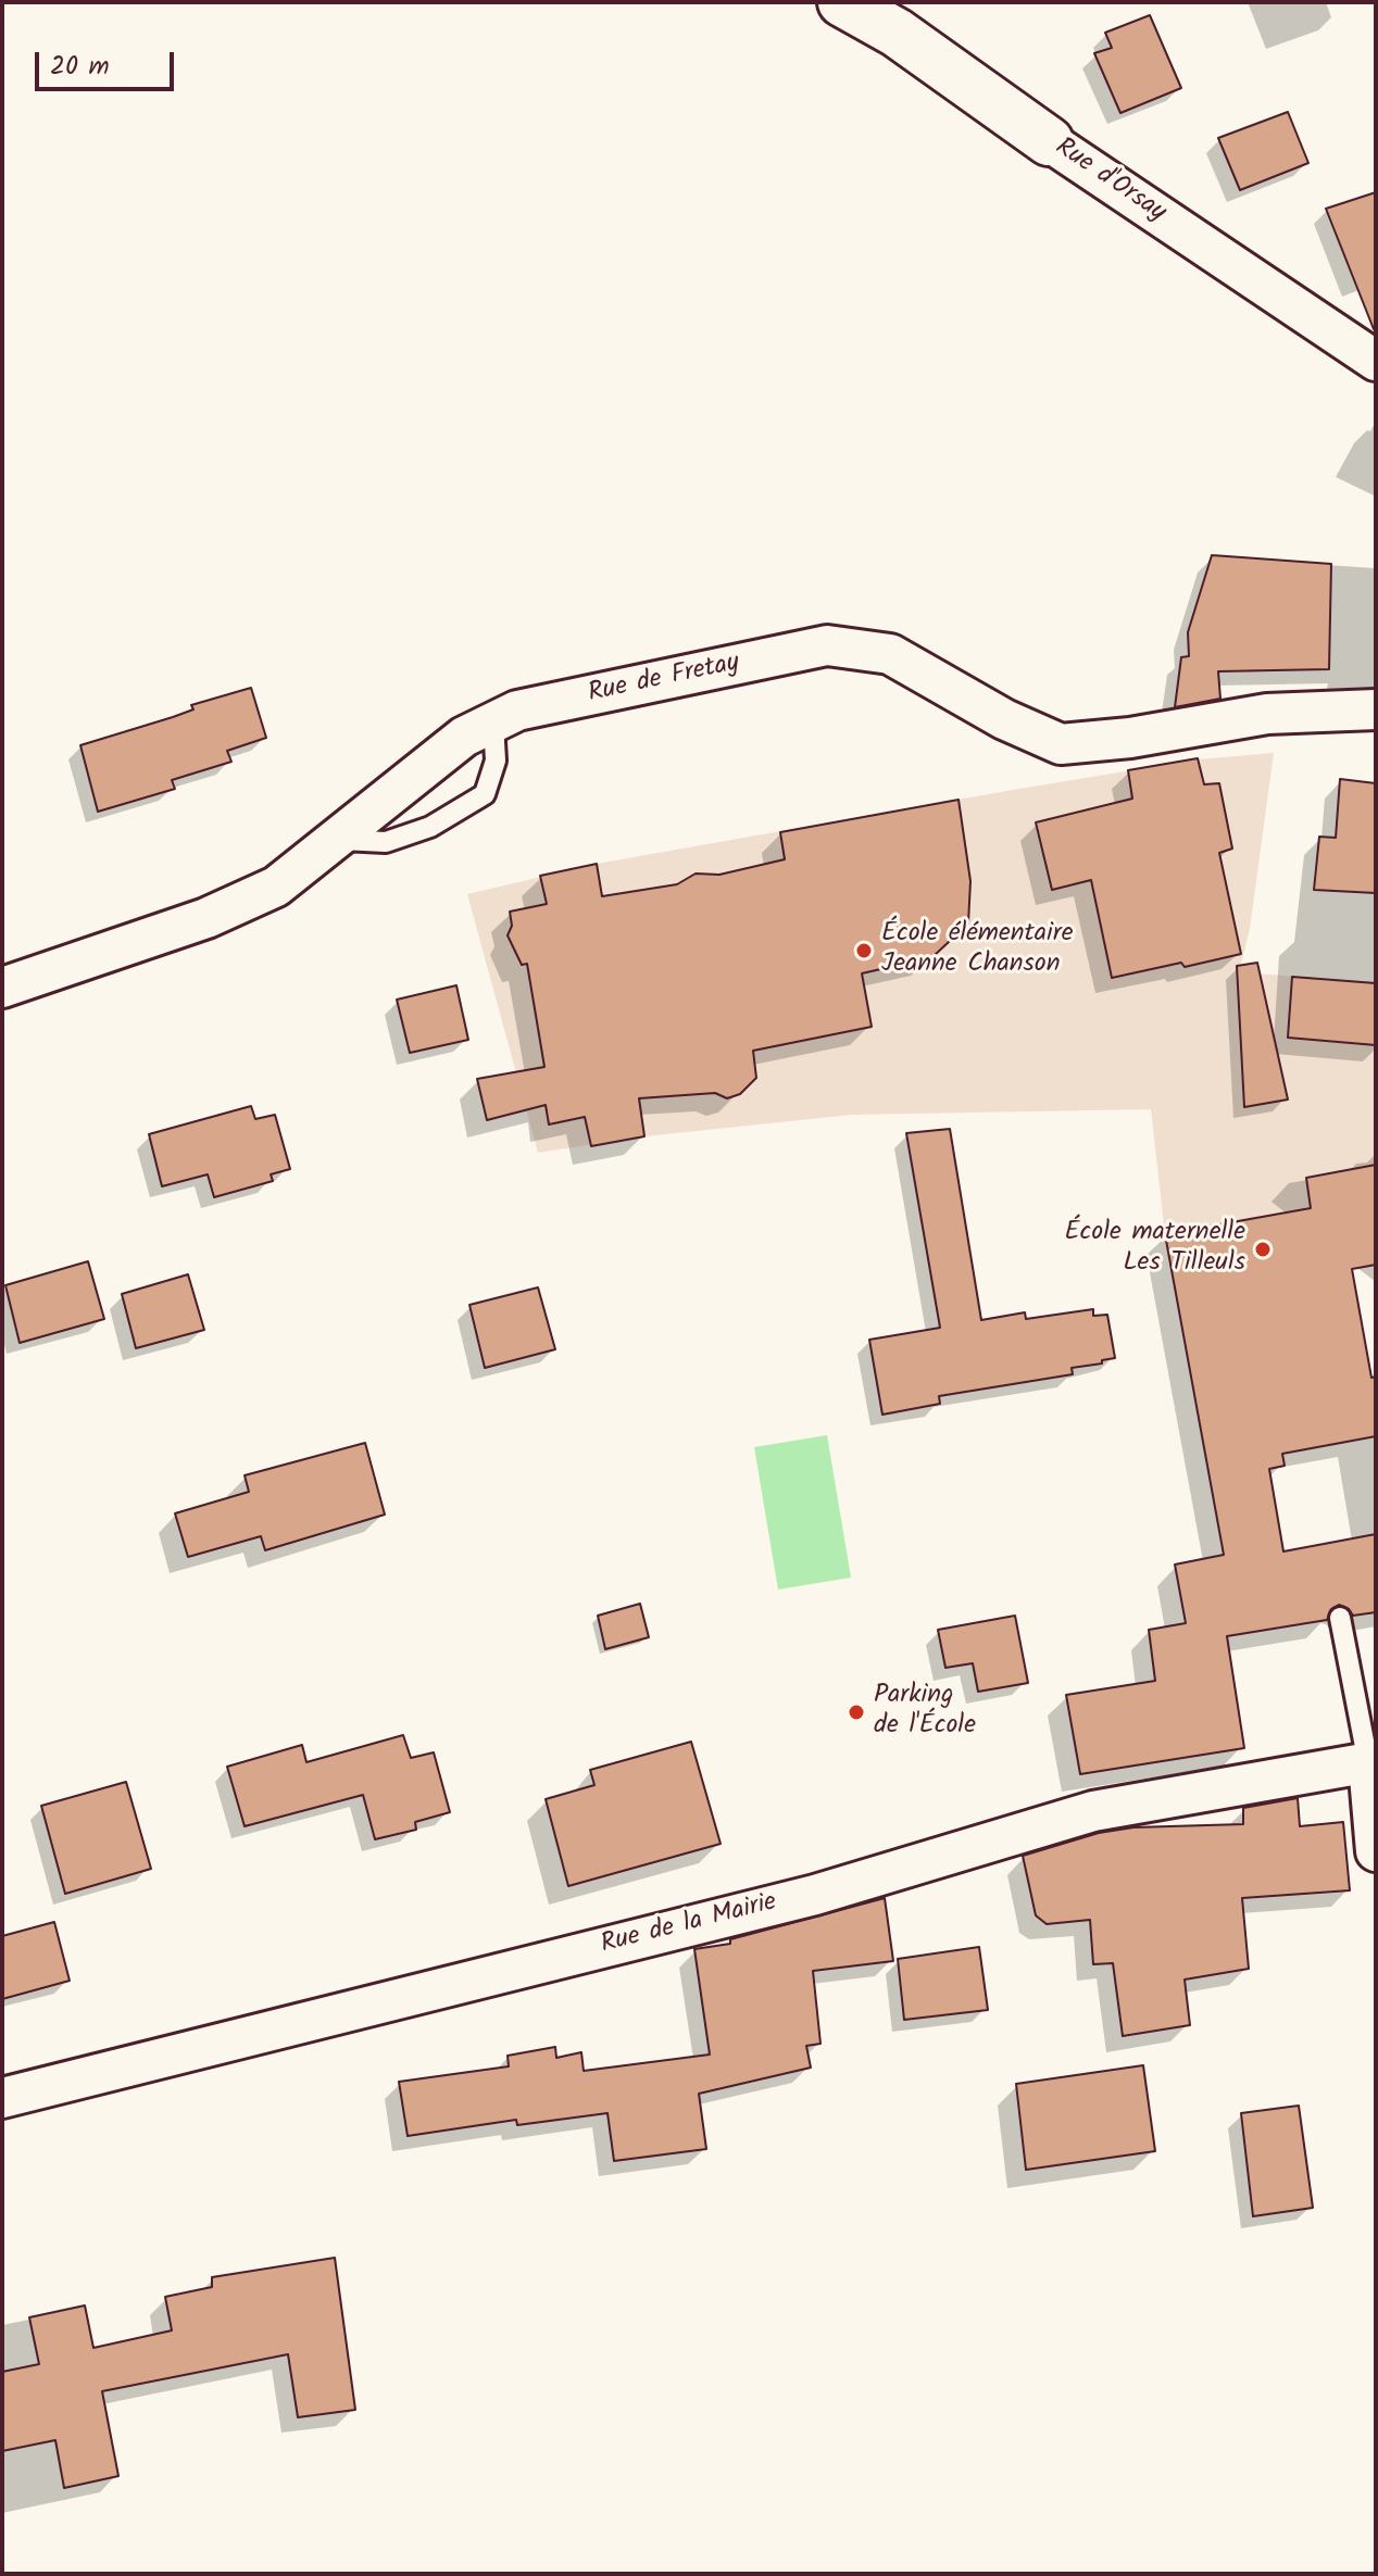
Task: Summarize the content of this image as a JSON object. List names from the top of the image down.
{
  "streets": {
    "main road": ["Rue d'Orsay"],
    "street": ["Rue de Fretay", "Rue de la Mairie"]
  },
  "places": ["École élémentaire Jeanne Chanson", "École maternelle Les Tilleuls", "Parking de l'École"],
  "scale_bar": "20 m"
}
